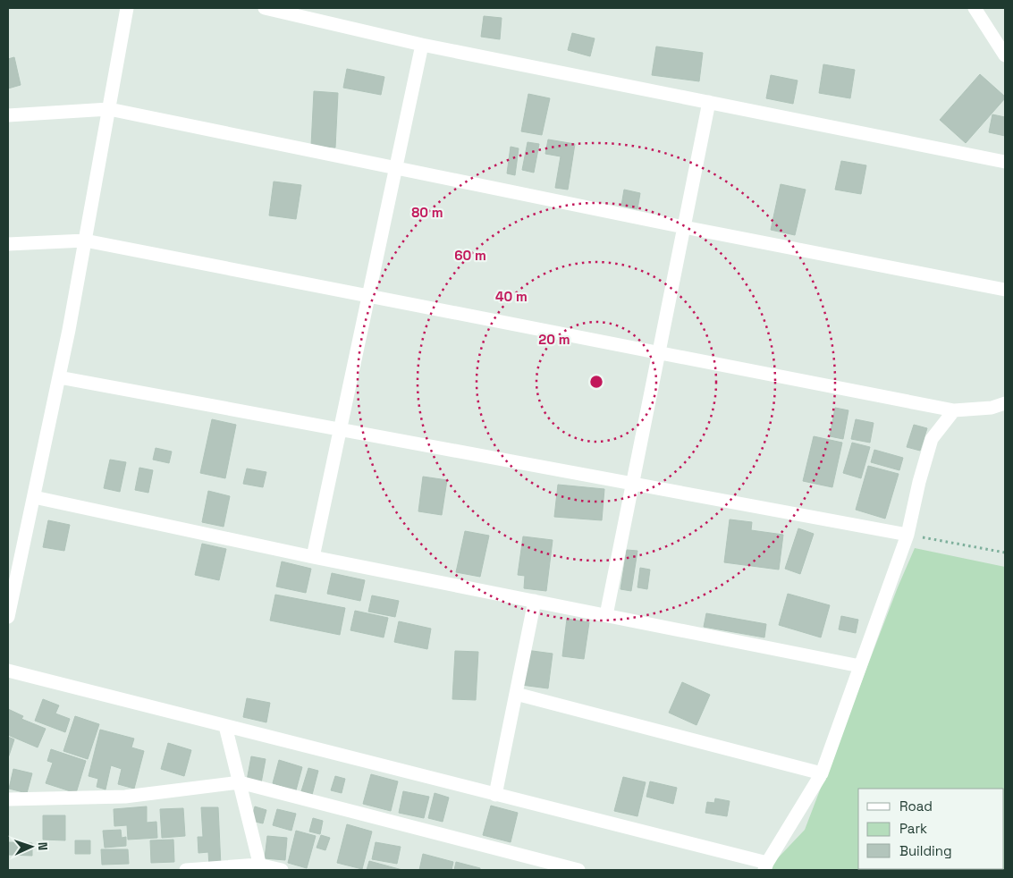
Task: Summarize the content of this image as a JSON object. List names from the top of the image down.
{
  "legend": ["Road", "Park", "Building"],
  "north": "right",
  "rings": [
    "80 m",
    "60 m",
    "40 m",
    "20 m"
  ]
}
